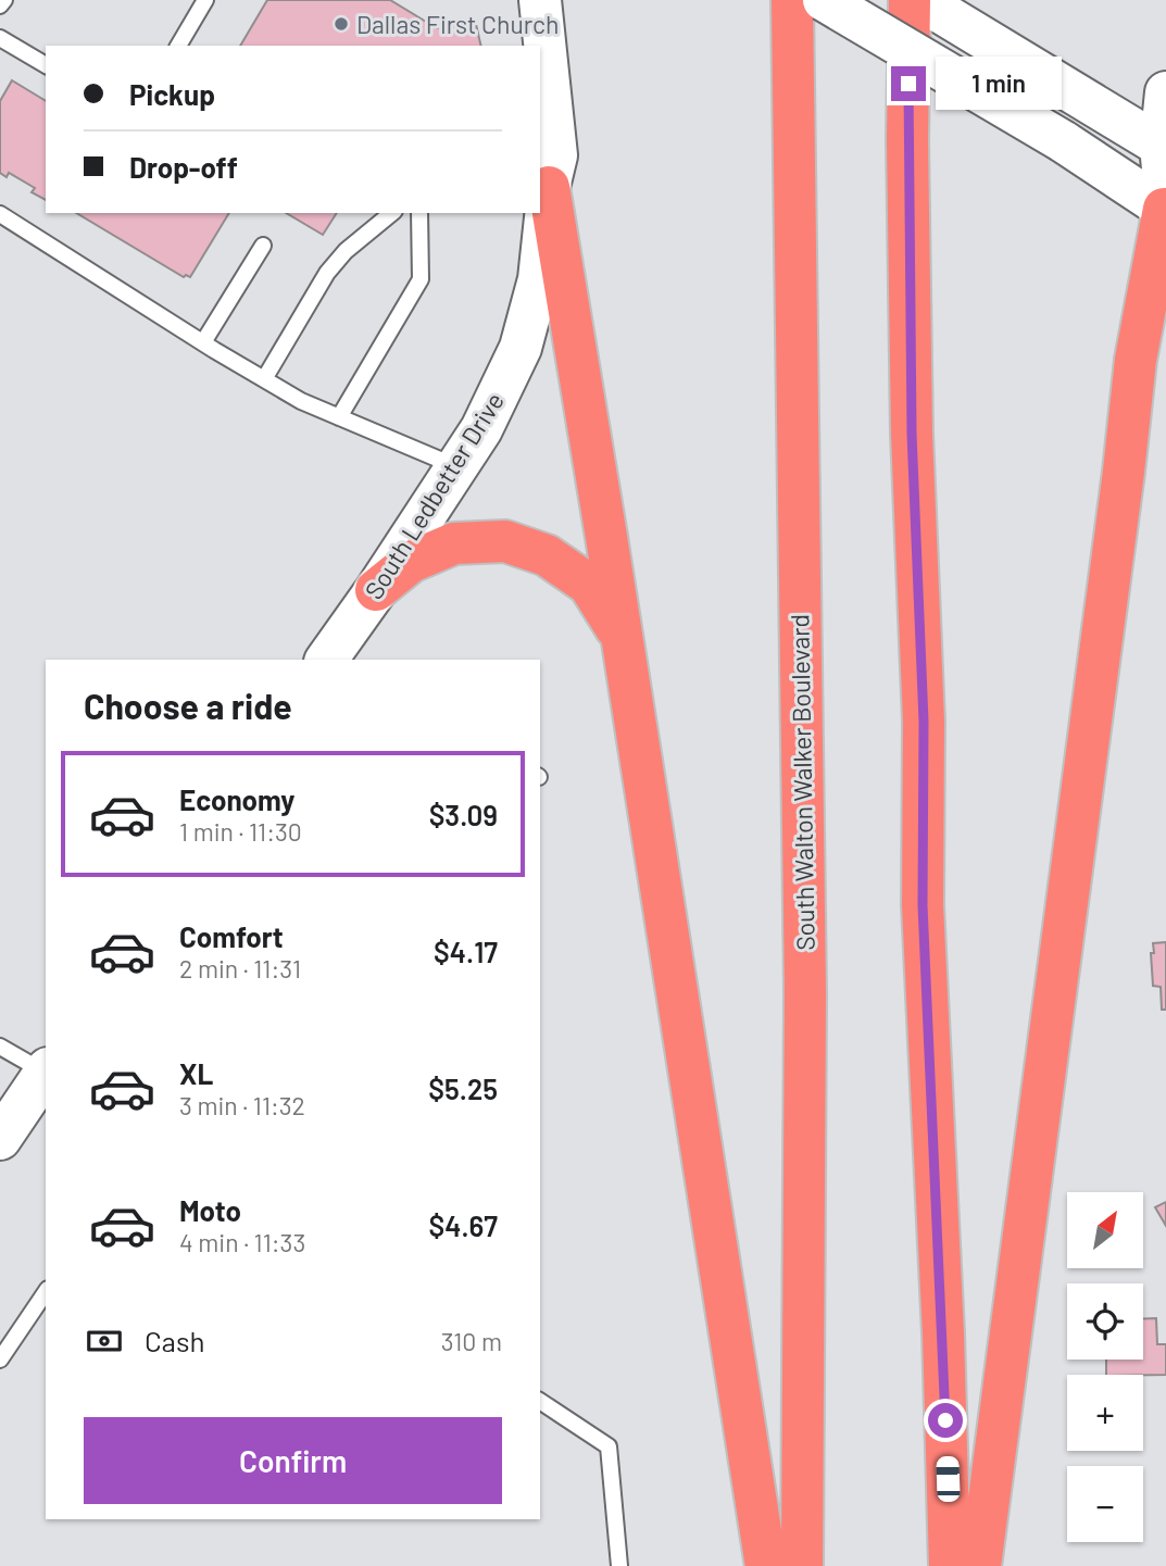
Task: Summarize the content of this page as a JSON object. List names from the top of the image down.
{
  "streets": {
    "highway": ["South Walton Walker Boulevard"],
    "street": ["South Ledbetter Drive"]
  },
  "places": ["Dallas First Church"],
  "north": "top right",
  "page": {
    "banner": ["Pickup", "Drop-off"],
    "bubble": "1 min",
    "heading": "Choose a ride",
    "list": [
      {
        "name": "Economy",
        "note": "1 min · 11:30",
        "value": "$3.09"
      },
      {
        "name": "Comfort",
        "note": "2 min · 11:31",
        "value": "$4.17"
      },
      {
        "name": "XL",
        "note": "3 min · 11:32",
        "value": "$5.25"
      },
      {
        "name": "Moto",
        "note": "4 min · 11:33",
        "value": "$4.67"
      }
    ],
    "map_buttons": ["+", "−"],
    "pay": ["Cash", "310 m"],
    "buttons": "Confirm"
  }
}
